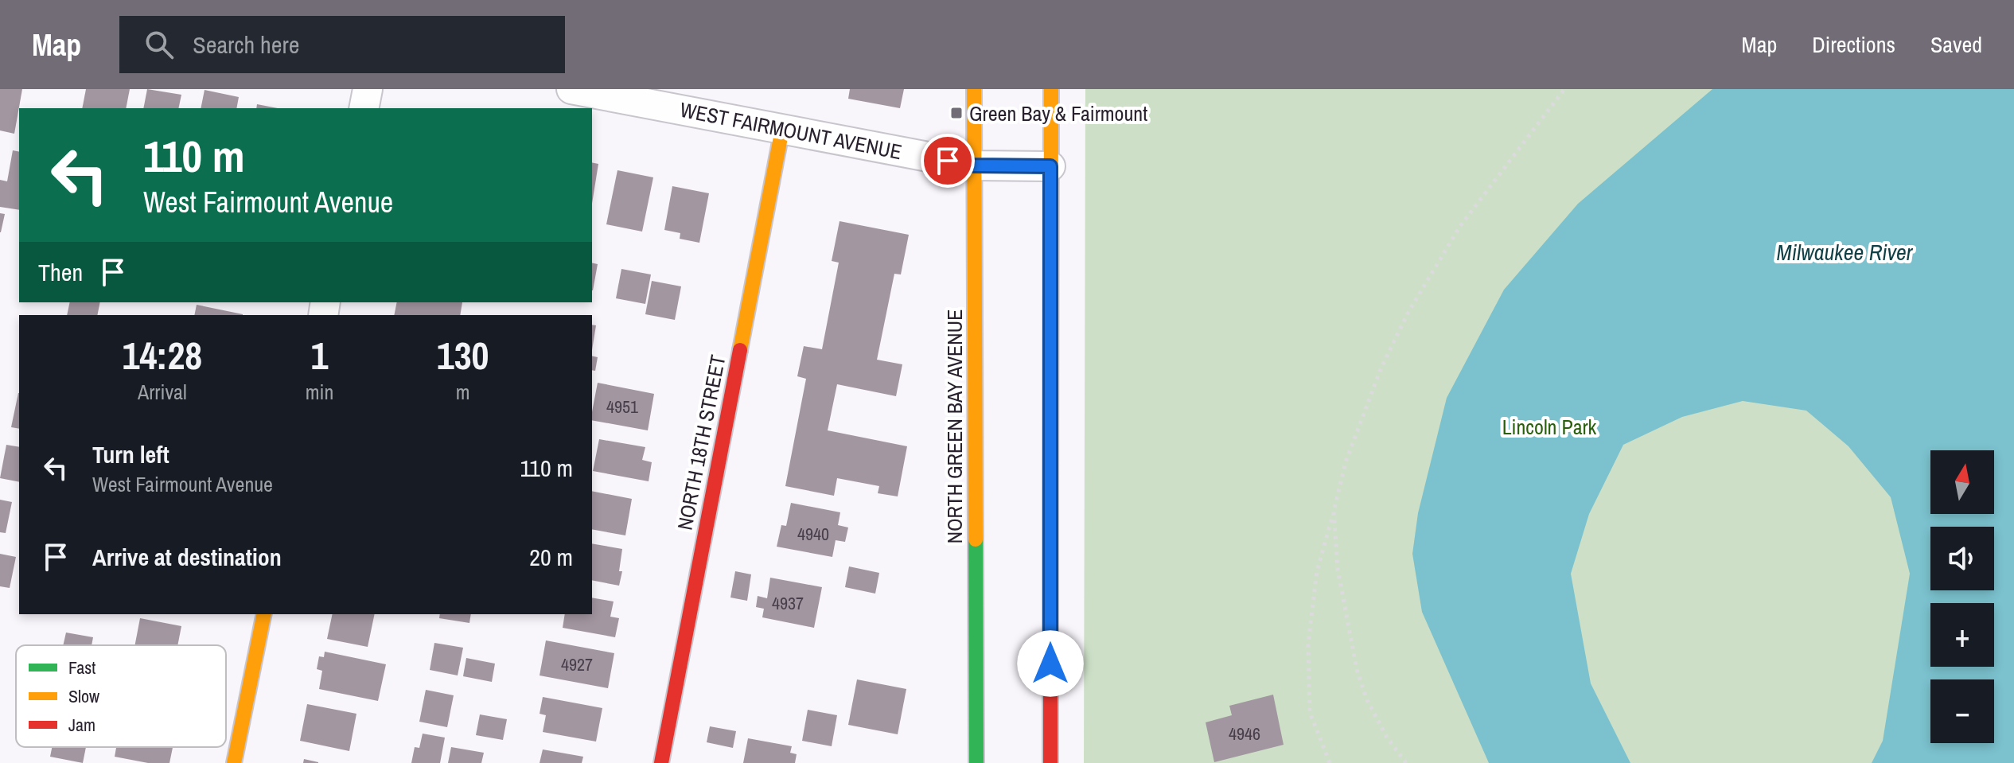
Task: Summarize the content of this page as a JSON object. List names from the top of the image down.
{
  "streets": {
    "main road": ["NORTH GREEN BAY AVENUE", "NORTH 18TH STREET"],
    "street": ["WEST FAIRMOUNT AVENUE"]
  },
  "crossings": [
    ["WEST FAIRMOUNT AVENUE", "NORTH GREEN BAY AVENUE"],
    ["WEST FAIRMOUNT AVENUE", "NORTH 18TH STREET"]
  ],
  "water": ["Milwaukee River"],
  "parks": ["Lincoln Park"],
  "places": {
    "transit": ["Green Bay & Fairmount"]
  },
  "house_numbers": [
    "4951",
    "4940",
    "4937",
    "4927",
    "4946"
  ],
  "legend": ["Fast", "Slow", "Jam"],
  "north": "top",
  "page": {
    "header": "Map",
    "search": "Search here",
    "nav": ["Map", "Directions", "Saved"],
    "turn": ["110 m", "West Fairmount Avenue"],
    "then": "Then",
    "eta": [
      "14:28",
      "Arrival",
      "1",
      "min",
      "130",
      "m"
    ],
    "list": [
      {
        "name": "Turn left",
        "note": "West Fairmount Avenue",
        "value": "110 m"
      },
      {
        "name": "Arrive at destination",
        "value": "20 m"
      }
    ],
    "map_buttons": ["+", "−"]
  }
}
